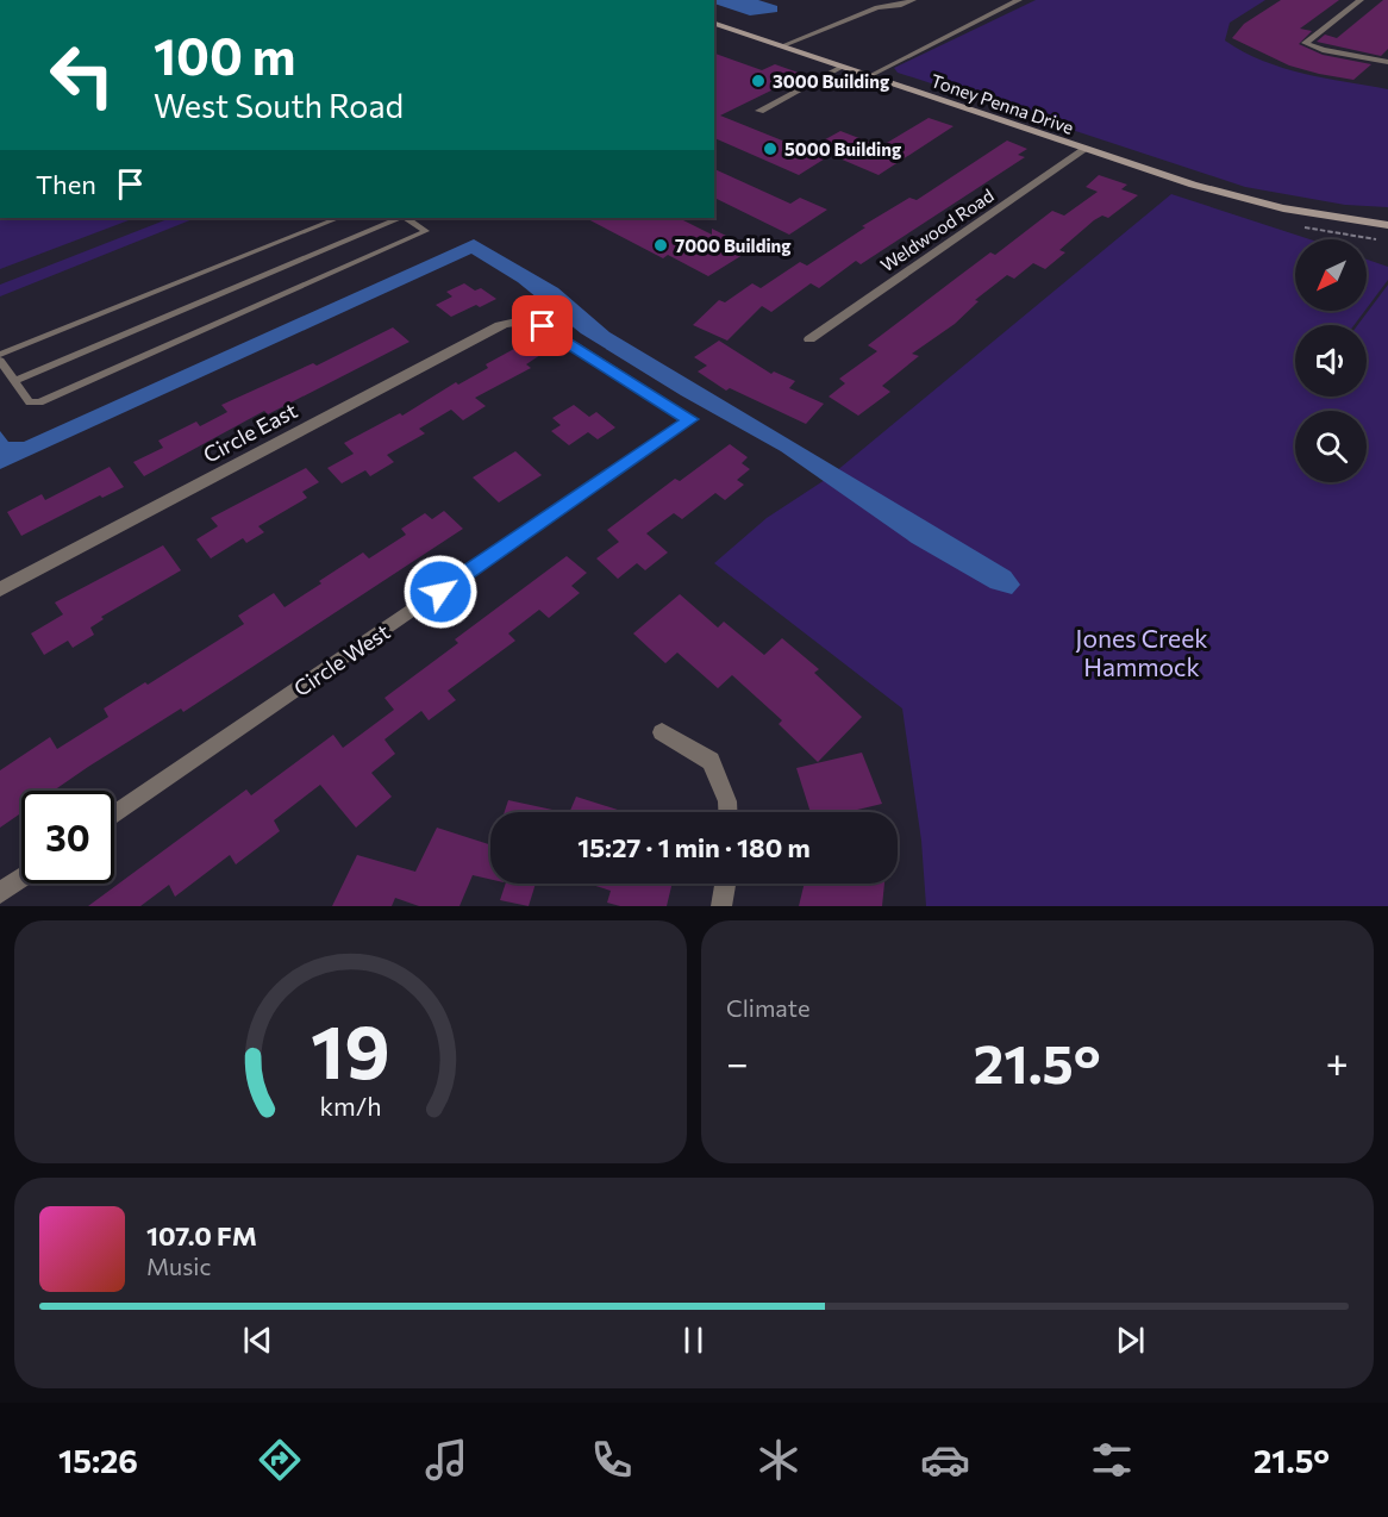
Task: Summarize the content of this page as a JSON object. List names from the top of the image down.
{
  "streets": {
    "street": [
      "Toney Penna Drive",
      "Weldwood Road",
      "Circle East",
      "Circle West"
    ]
  },
  "crossings": [
    ["Toney Penna Drive", "Weldwood Road"],
    ["Circle East", "Circle West"]
  ],
  "parks": ["Jones Creek Hammock"],
  "places": ["3000 Building", "5000 Building", "7000 Building"],
  "north": "bottom left",
  "page": {
    "turn": ["100 m", "West South Road"],
    "then": "Then",
    "limit": "30",
    "trip": "15:27 · 1 min · 180 m",
    "tile": "Climate",
    "heat": ["−", "21.5°", "+"],
    "song": ["107.0 FM", "Music"],
    "tabs": ["15:26", "21.5°"],
    "gauge": ["19", "km/h"]
  }
}
